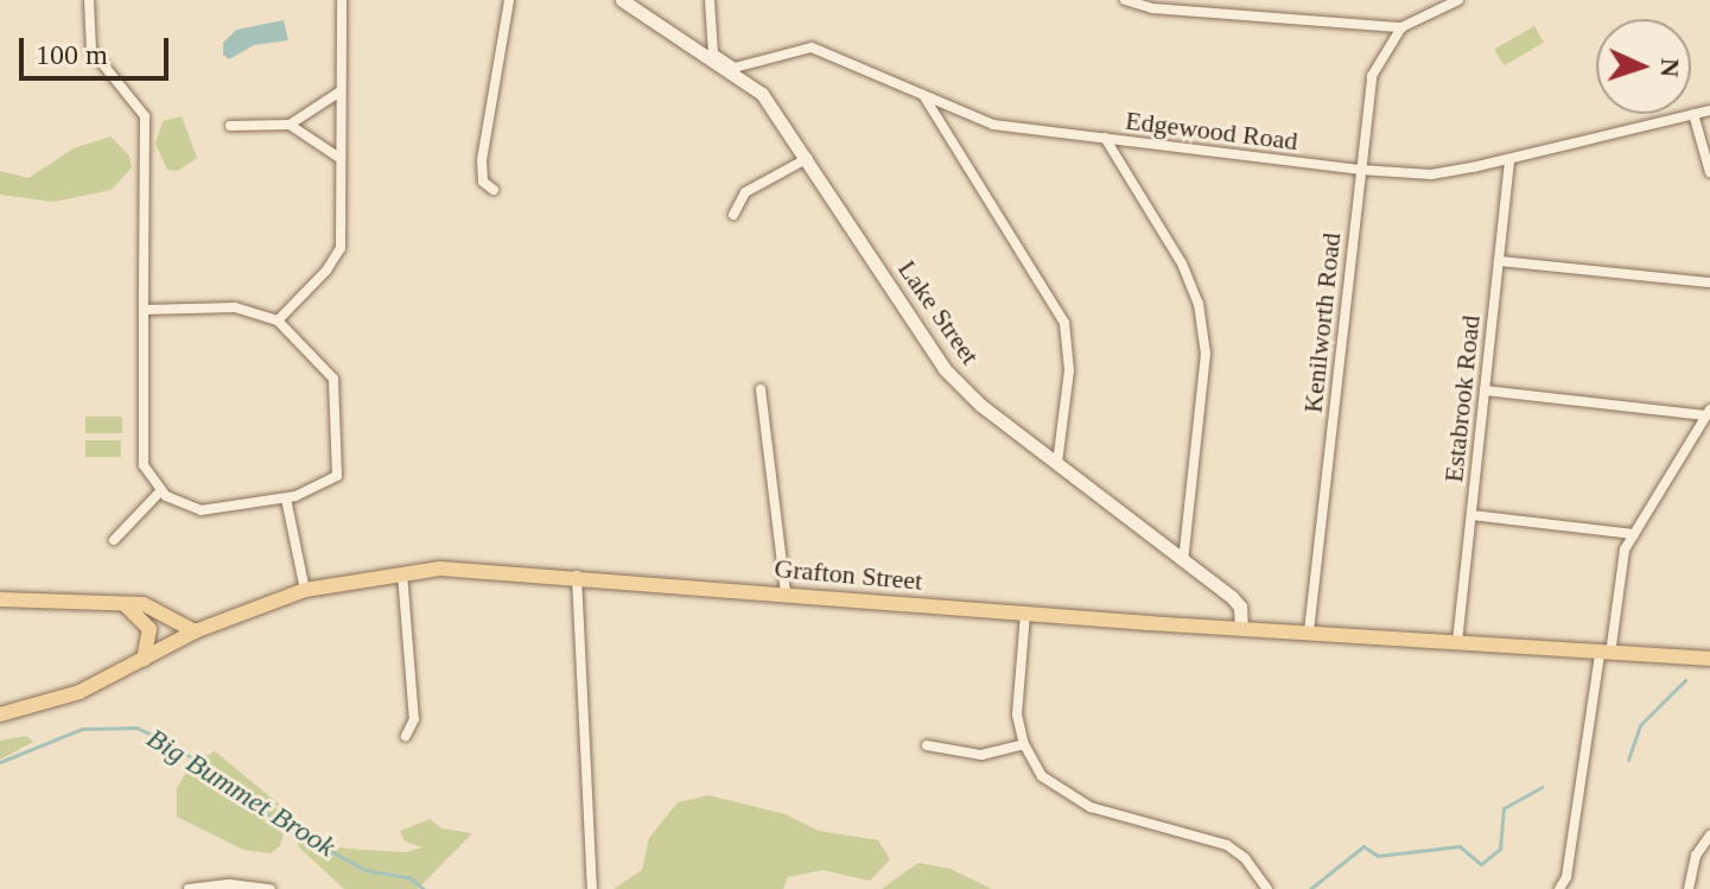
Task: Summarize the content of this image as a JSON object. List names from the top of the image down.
{
  "streets": {
    "main road": ["Grafton Street"],
    "street": [
      "Edgewood Road",
      "Lake Street",
      "Kenilworth Road",
      "Estabrook Road"
    ]
  },
  "crossings": [
    ["Edgewood Road", "Lake Street"],
    ["Edgewood Road", "Kenilworth Road"],
    ["Edgewood Road", "Estabrook Road"],
    ["Lake Street", "Grafton Street"],
    ["Kenilworth Road", "Grafton Street"],
    ["Estabrook Road", "Grafton Street"]
  ],
  "water": ["Big Bummet Brook"],
  "scale_bar": "100 m",
  "north": "right"
}
